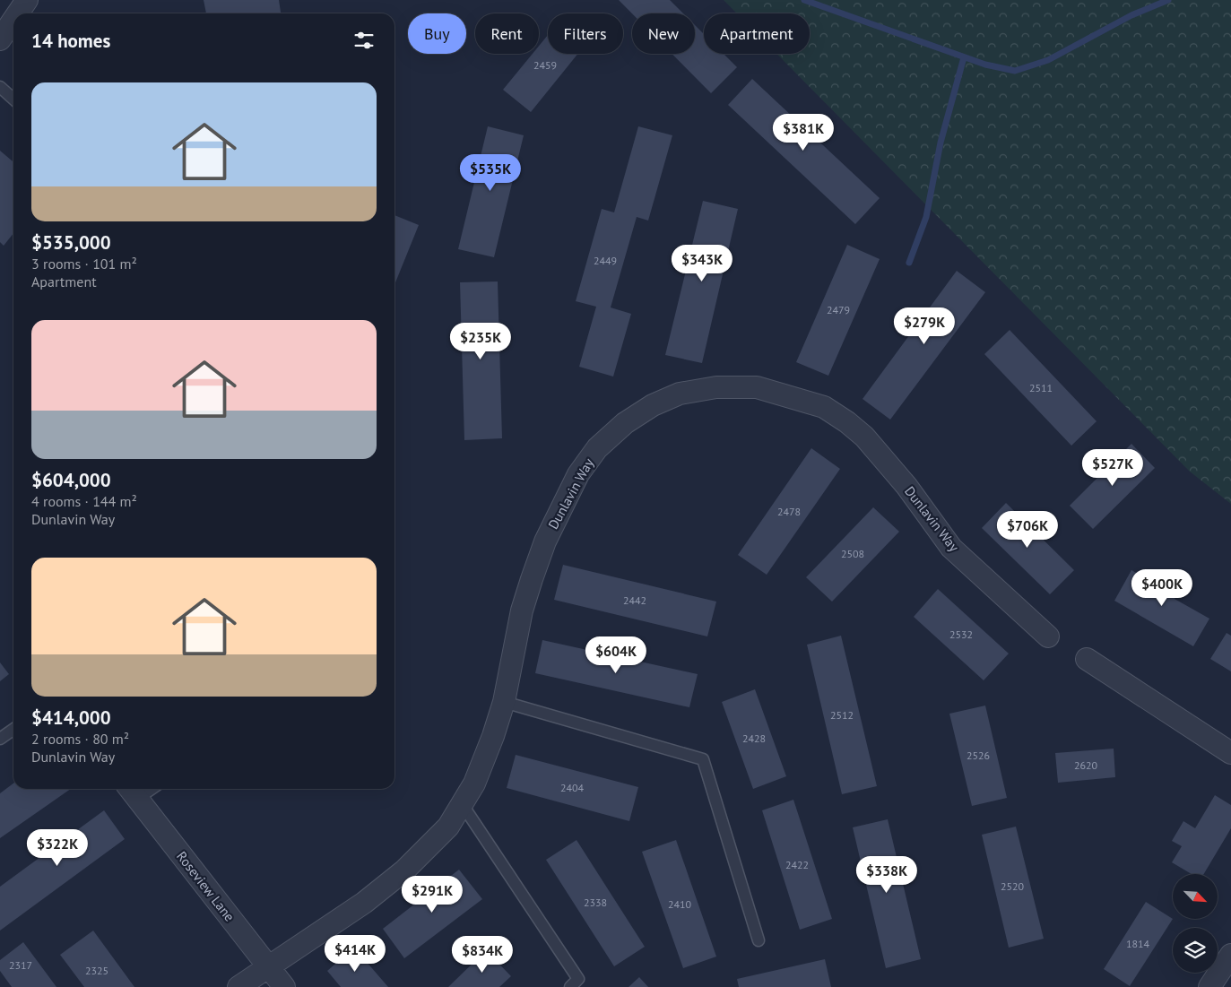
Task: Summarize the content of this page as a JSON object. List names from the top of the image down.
{
  "streets": {
    "street": ["Dunlavin Way", "Roseview Lane"]
  },
  "crossings": [
    ["Dunlavin Way", "Roseview Lane"]
  ],
  "house_numbers": [
    "2459",
    "2449",
    "2479",
    "2511",
    "2478",
    "2508",
    "2442",
    "2532",
    "2512",
    "2428",
    "2526",
    "2620",
    "2404",
    "2422",
    "2520",
    "2338",
    "2410",
    "1814",
    "2317",
    "2325"
  ],
  "north": "bottom right",
  "page": {
    "chip": [
      "Buy",
      "Rent",
      "Filters",
      "New",
      "Apartment"
    ],
    "heading": "14 homes",
    "list": [
      {
        "name": "$535,000",
        "note": "3 rooms · 101 m² · Apartment"
      },
      {
        "name": "$604,000",
        "note": "4 rooms · 144 m² · Dunlavin Way"
      },
      {
        "name": "$414,000",
        "note": "2 rooms · 80 m² · Dunlavin Way"
      }
    ],
    "price": [
      "$381K",
      "$535K",
      "$343K",
      "$279K",
      "$235K",
      "$527K",
      "$706K",
      "$400K",
      "$604K",
      "$322K",
      "$338K",
      "$291K",
      "$414K",
      "$834K"
    ]
  }
}
